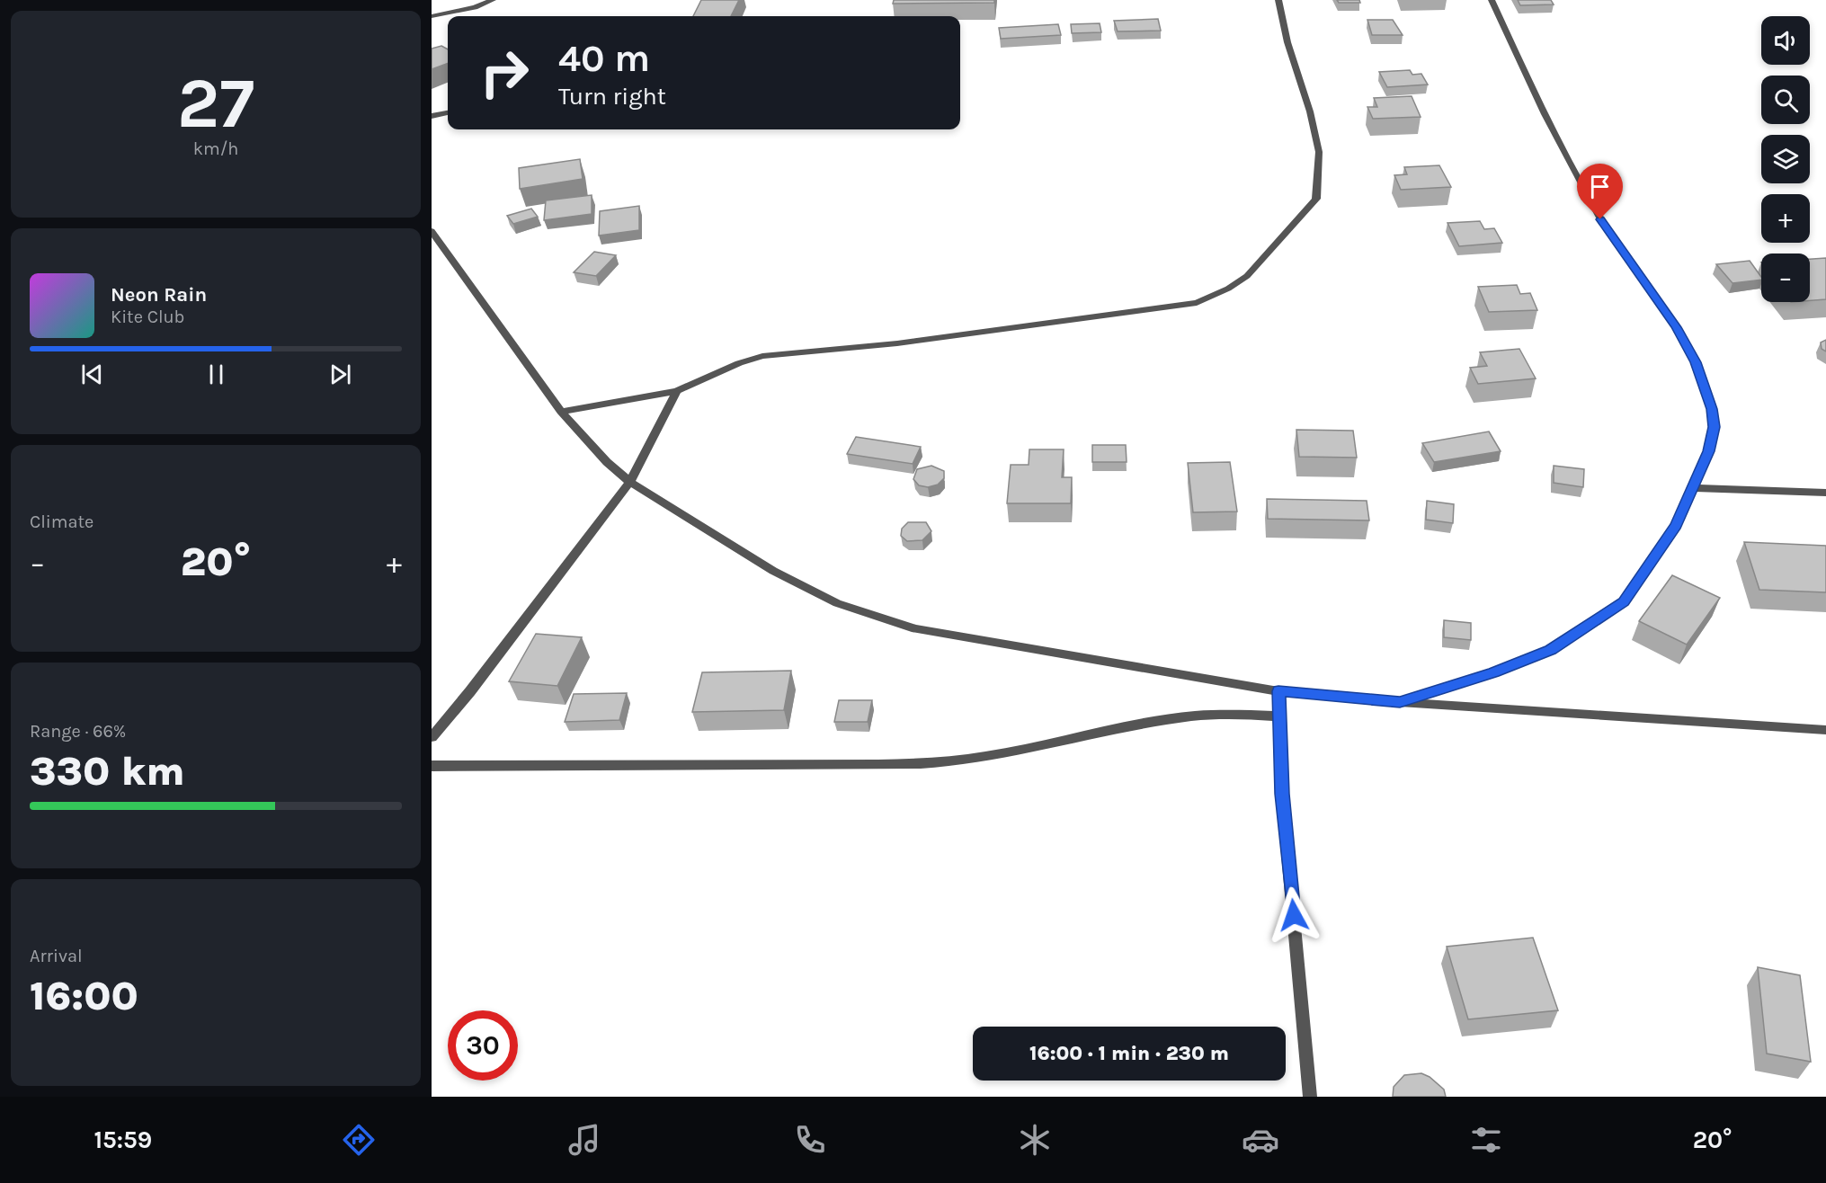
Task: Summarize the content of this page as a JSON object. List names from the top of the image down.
{
  "page": {
    "tile": [
      ["27", "km/h"],
      "Climate",
      ["Range · 66%", "330 km"],
      ["Arrival", "16:00"]
    ],
    "map_buttons": ["+", "−"],
    "turn": ["40 m", "Turn right"],
    "song": ["Neon Rain", "Kite Club"],
    "heat": ["−", "20°", "+"],
    "limit": "30",
    "trip": "16:00 · 1 min · 230 m",
    "tabs": ["15:59", "20°"]
  }
}
